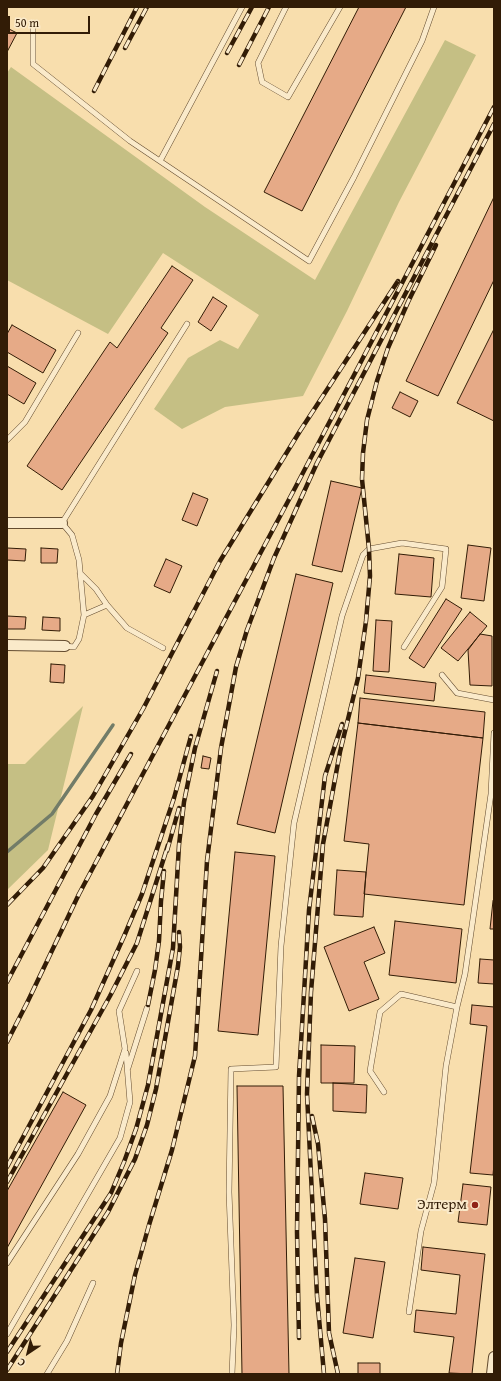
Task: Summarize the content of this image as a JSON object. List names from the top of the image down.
{
  "places": ["Элтерм"],
  "scale_bar": "50 m",
  "north": "bottom left"
}
